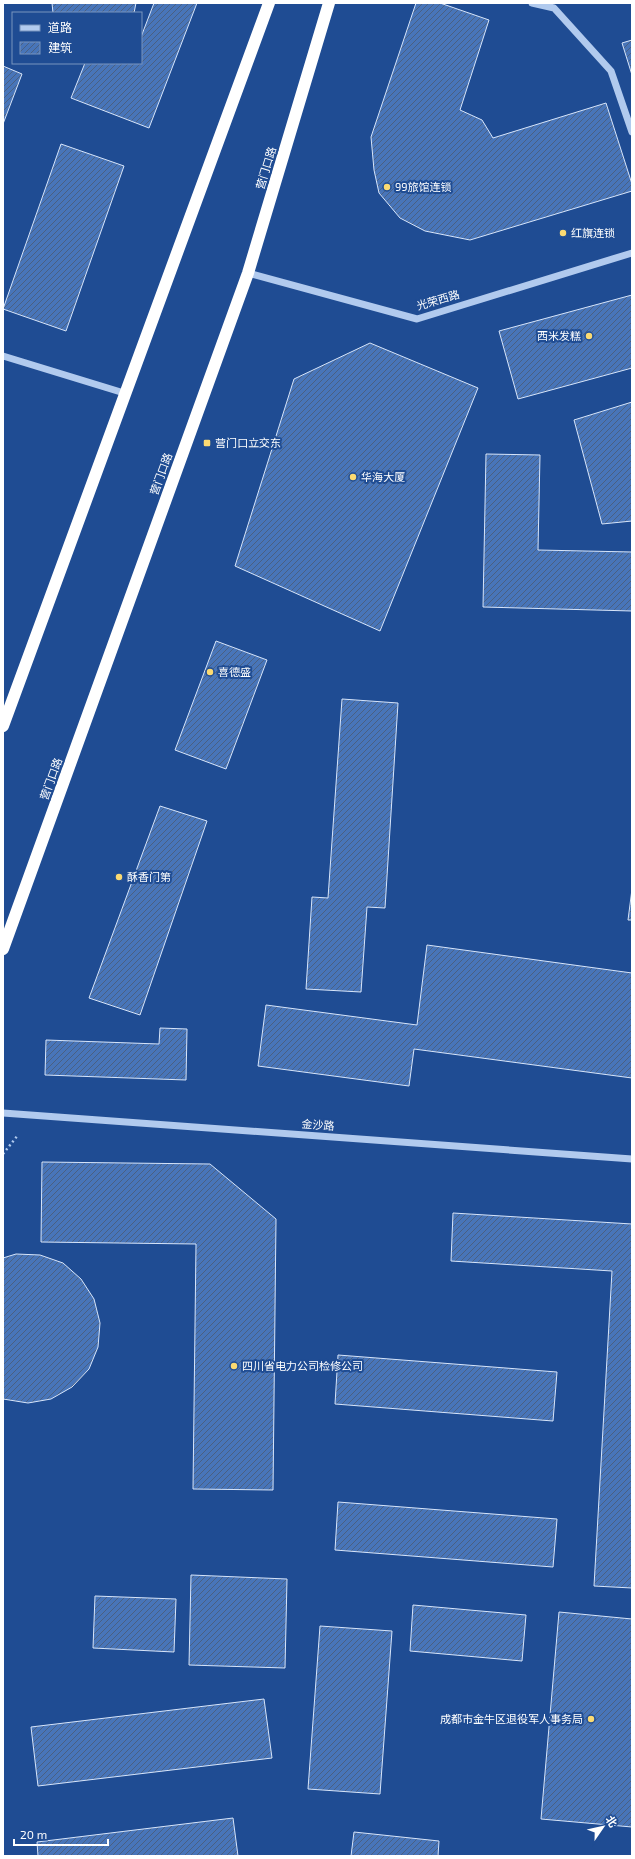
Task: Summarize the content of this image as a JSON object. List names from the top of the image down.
{
  "streets": {
    "highway": ["营门口路"],
    "street": ["光荣西路", "金沙路"]
  },
  "crossings": [
    ["营门口路", "光荣西路"]
  ],
  "places": {
    "other": [
      "99旅馆连锁",
      "红旗连锁",
      "西米发糕",
      "华海大厦",
      "喜德盛",
      "酥香门第",
      "四川省电力公司检修公司",
      "成都市金牛区退役军人事务局"
    ],
    "transit": ["营门口立交东"]
  },
  "legend": ["道路", "建筑"],
  "scale_bar": "20 m",
  "north": "top right"
}
